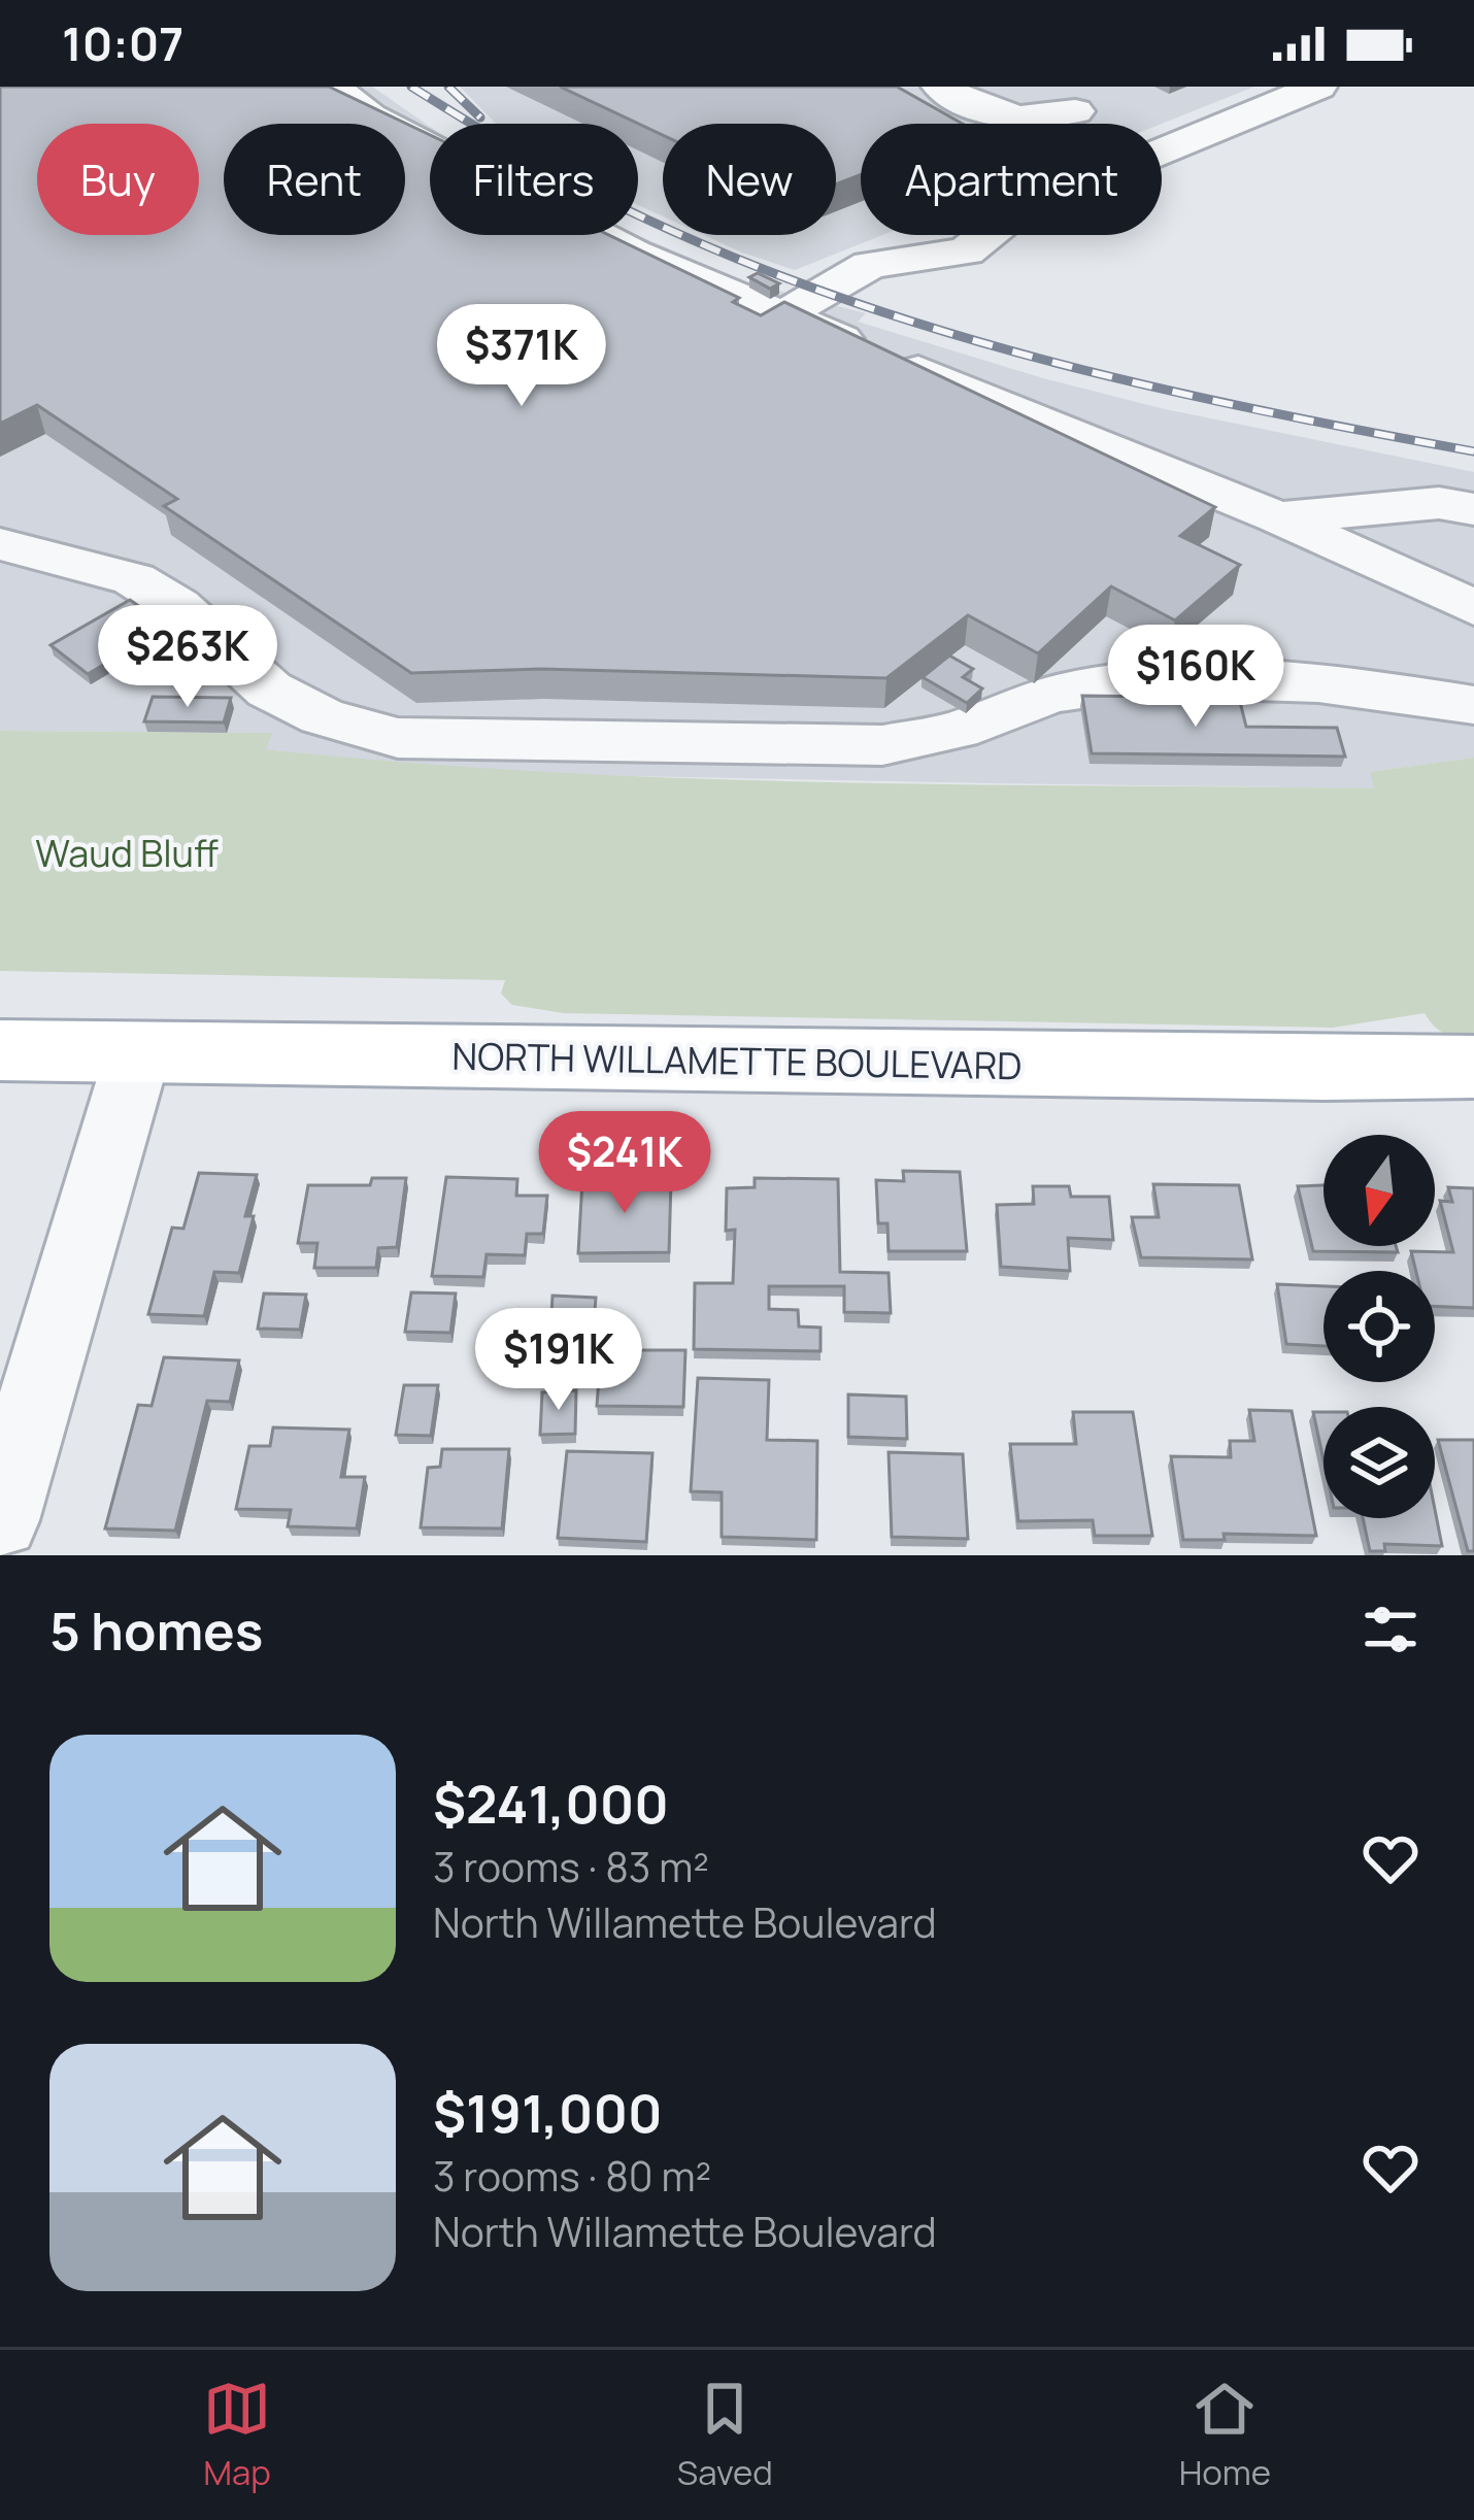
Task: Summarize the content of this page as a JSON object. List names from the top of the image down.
{
  "streets": {
    "main road": ["NORTH WILLAMETTE BOULEVARD"]
  },
  "parks": ["Waud Bluff"],
  "north": "bottom",
  "page": {
    "status": "10:07",
    "chip": [
      "Buy",
      "Rent",
      "Filters",
      "New",
      "Apartment"
    ],
    "price": [
      "$371K",
      "$263K",
      "$160K",
      "$241K",
      "$191K"
    ],
    "heading": "5 homes",
    "list": [
      {
        "name": "$241,000",
        "note": "3 rooms · 83 m² · North Willamette Boulevard"
      },
      {
        "name": "$191,000",
        "note": "3 rooms · 80 m² · North Willamette Boulevard"
      }
    ],
    "tabs": ["Map", "Saved", "Home"]
  }
}
